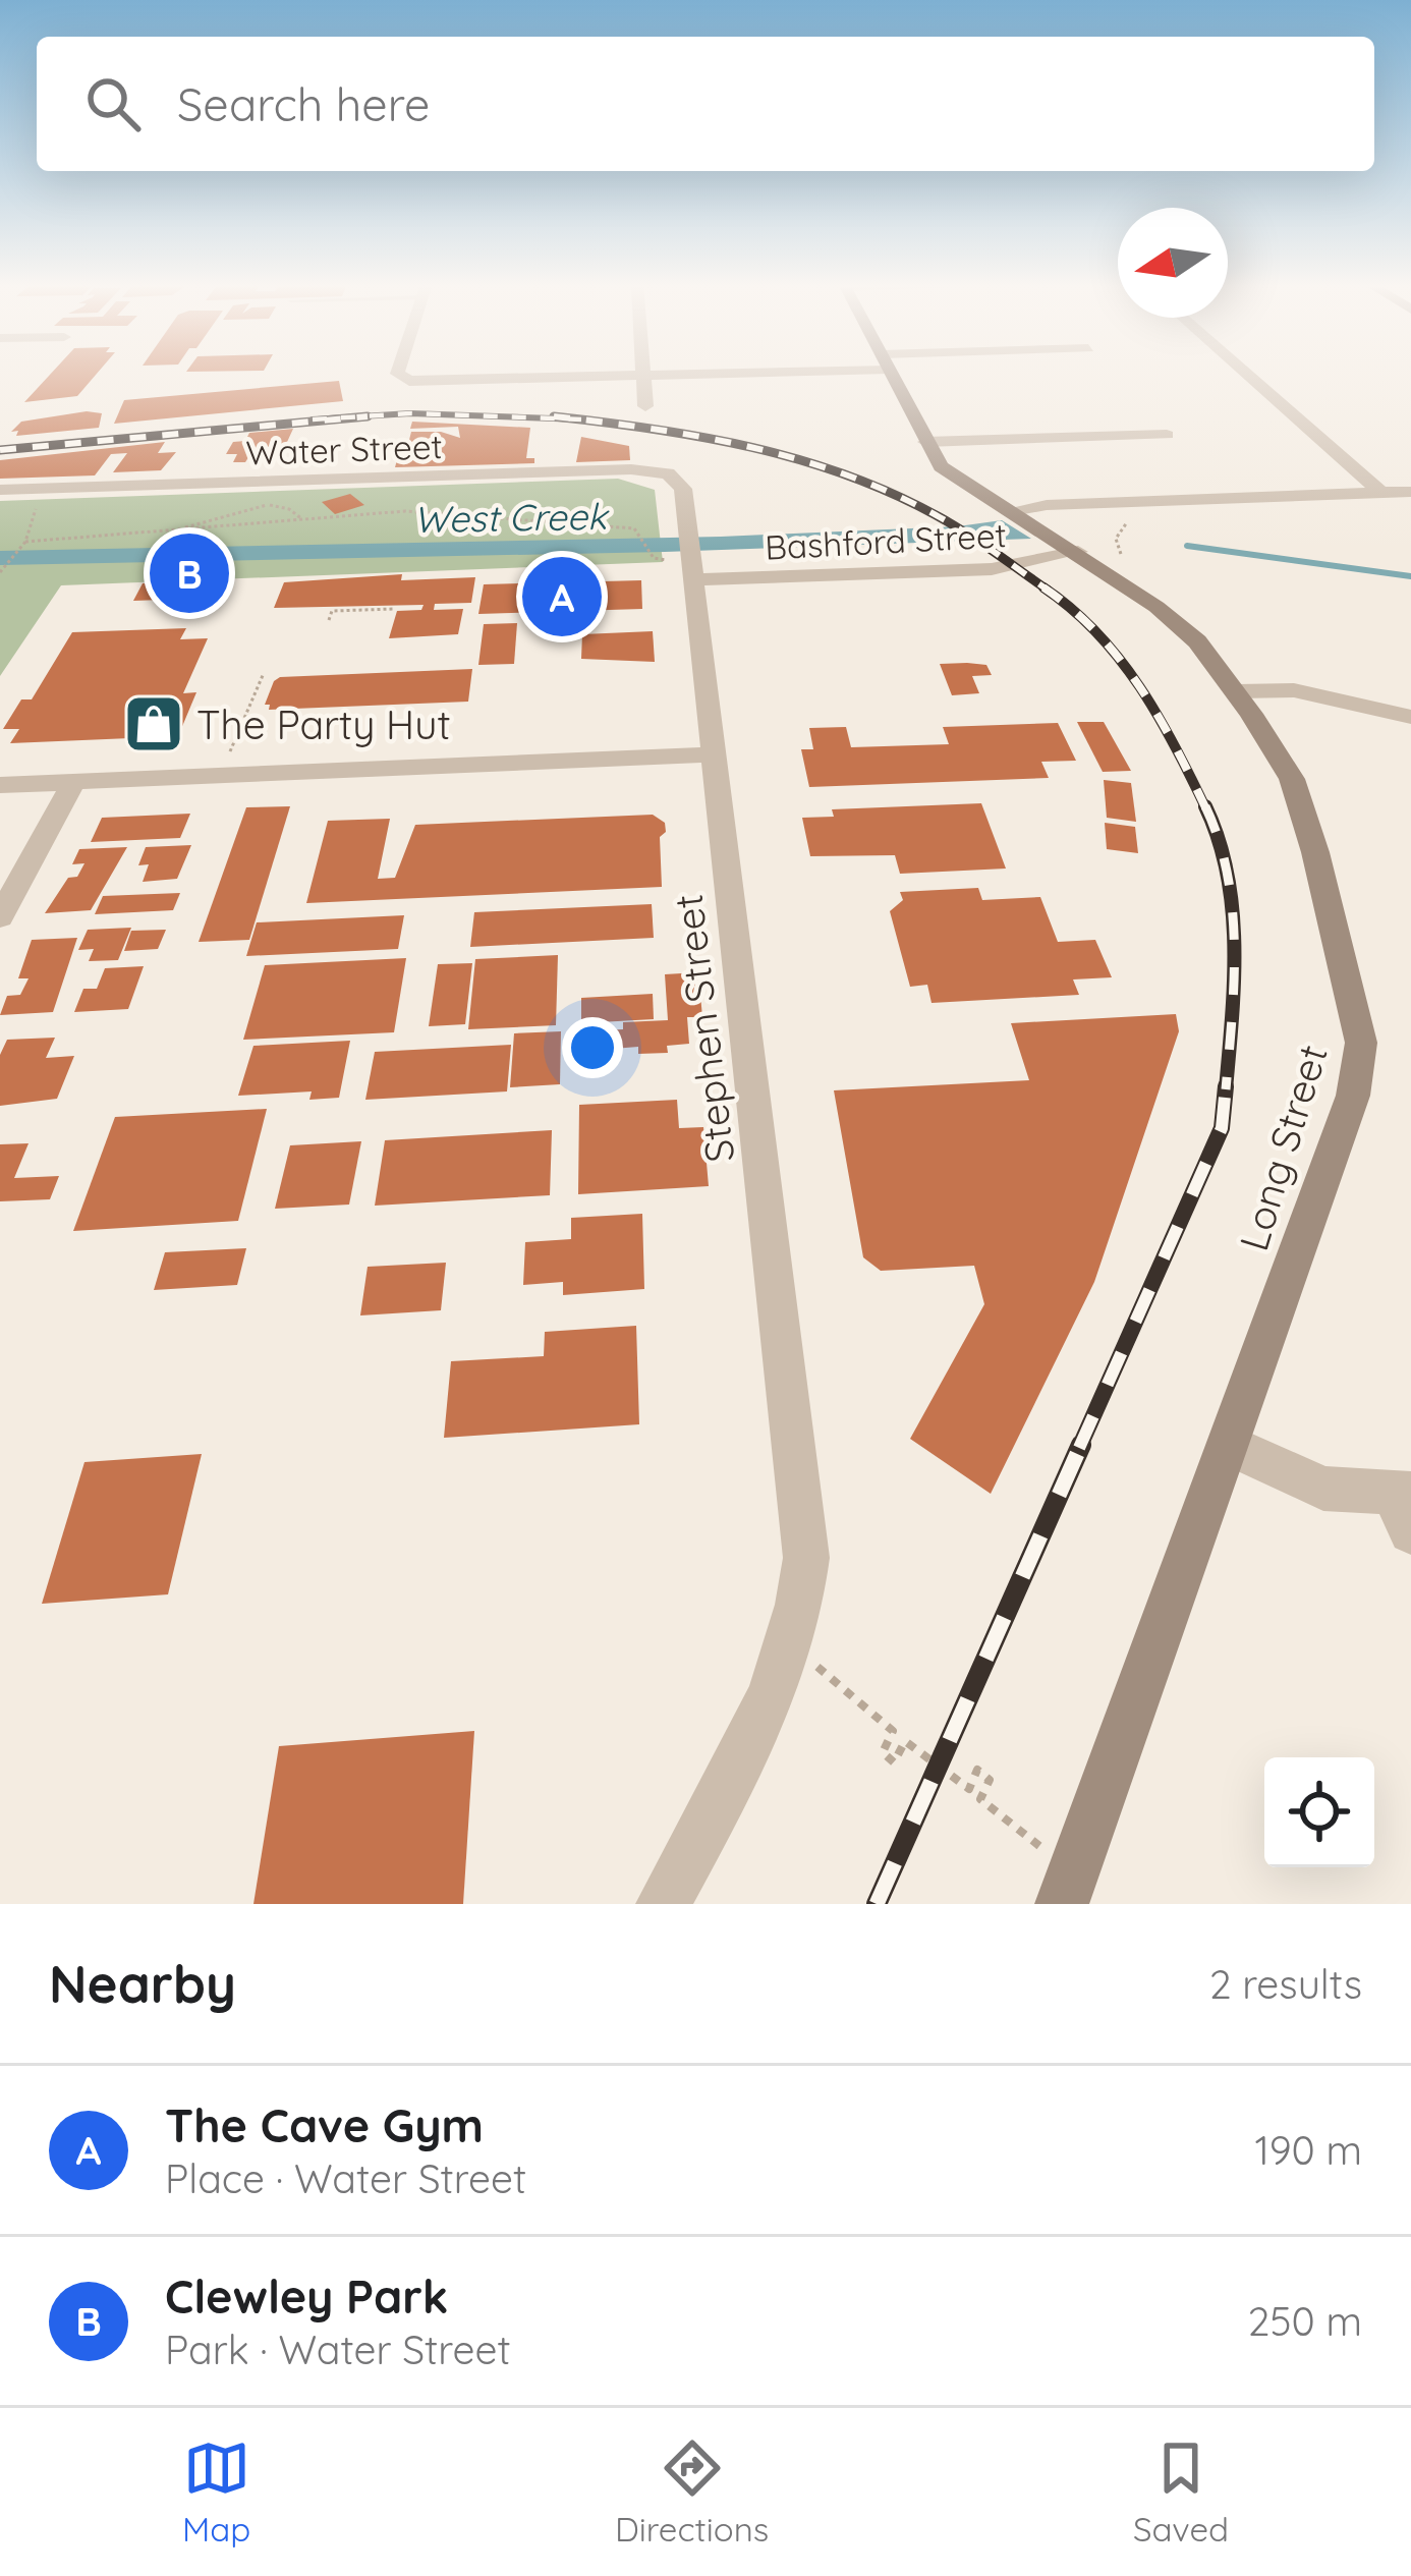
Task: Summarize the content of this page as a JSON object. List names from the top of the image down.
{
  "streets": {
    "street": [
      "Water Street",
      "Bashford Street",
      "Stephen Street",
      "Long Street"
    ]
  },
  "crossings": [
    ["Water Street", "Stephen Street"],
    ["Bashford Street", "Stephen Street"],
    ["Bashford Street", "Long Street"]
  ],
  "water": ["West Creek"],
  "places": {
    "shop": ["The Party Hut"]
  },
  "north": "left",
  "page": {
    "search": "Search here",
    "pins": ["B", "A"],
    "heading": ["Nearby", "2 results"],
    "list": [
      {
        "mark": "A",
        "name": "The Cave Gym",
        "note": "Place · Water Street",
        "value": "190 m"
      },
      {
        "mark": "B",
        "name": "Clewley Park",
        "note": "Park · Water Street",
        "value": "250 m"
      }
    ],
    "nav": ["Map", "Directions", "Saved"]
  }
}
